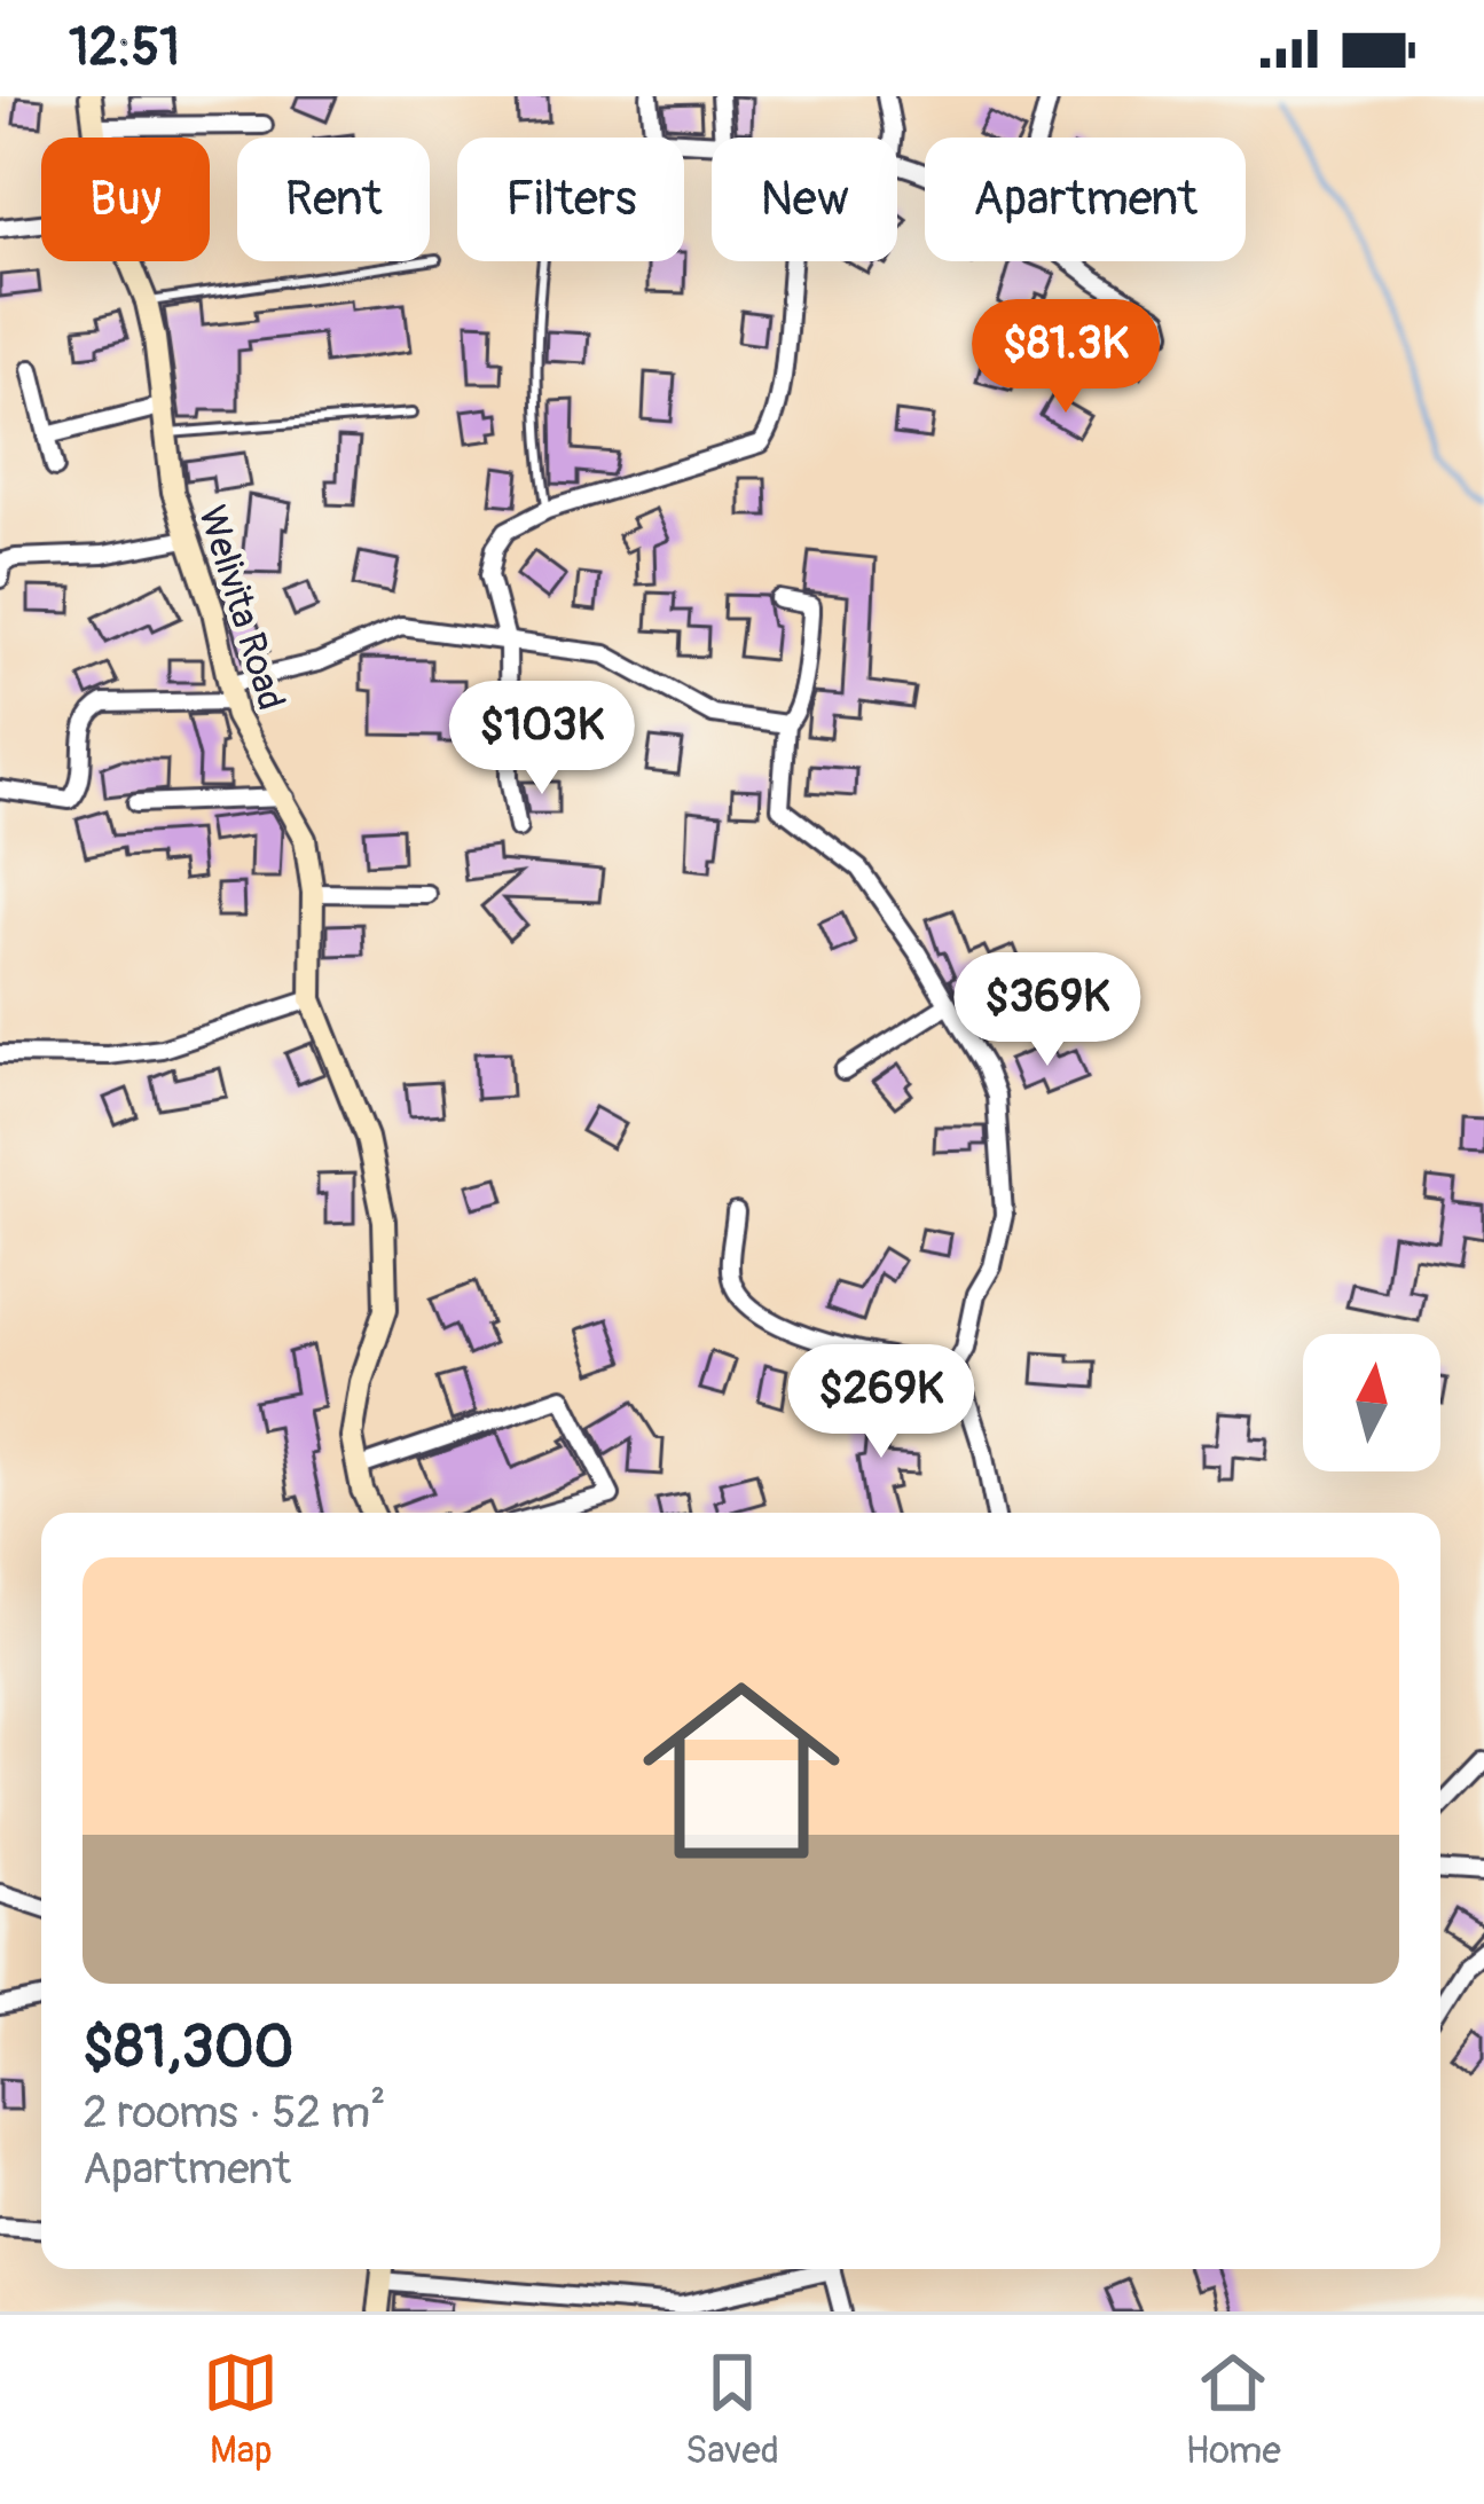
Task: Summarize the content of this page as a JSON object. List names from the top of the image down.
{
  "streets": {
    "street": ["Welivita Road"]
  },
  "north": "top",
  "page": {
    "status": "12:51",
    "chip": [
      "Buy",
      "Rent",
      "Filters",
      "New",
      "Apartment"
    ],
    "price": [
      "$81.3K",
      "$103K",
      "$369K",
      "$269K"
    ],
    "list": [
      {
        "name": "$81,300",
        "note": "2 rooms · 52 m² · Apartment"
      }
    ],
    "tabs": ["Map", "Saved", "Home"]
  }
}
